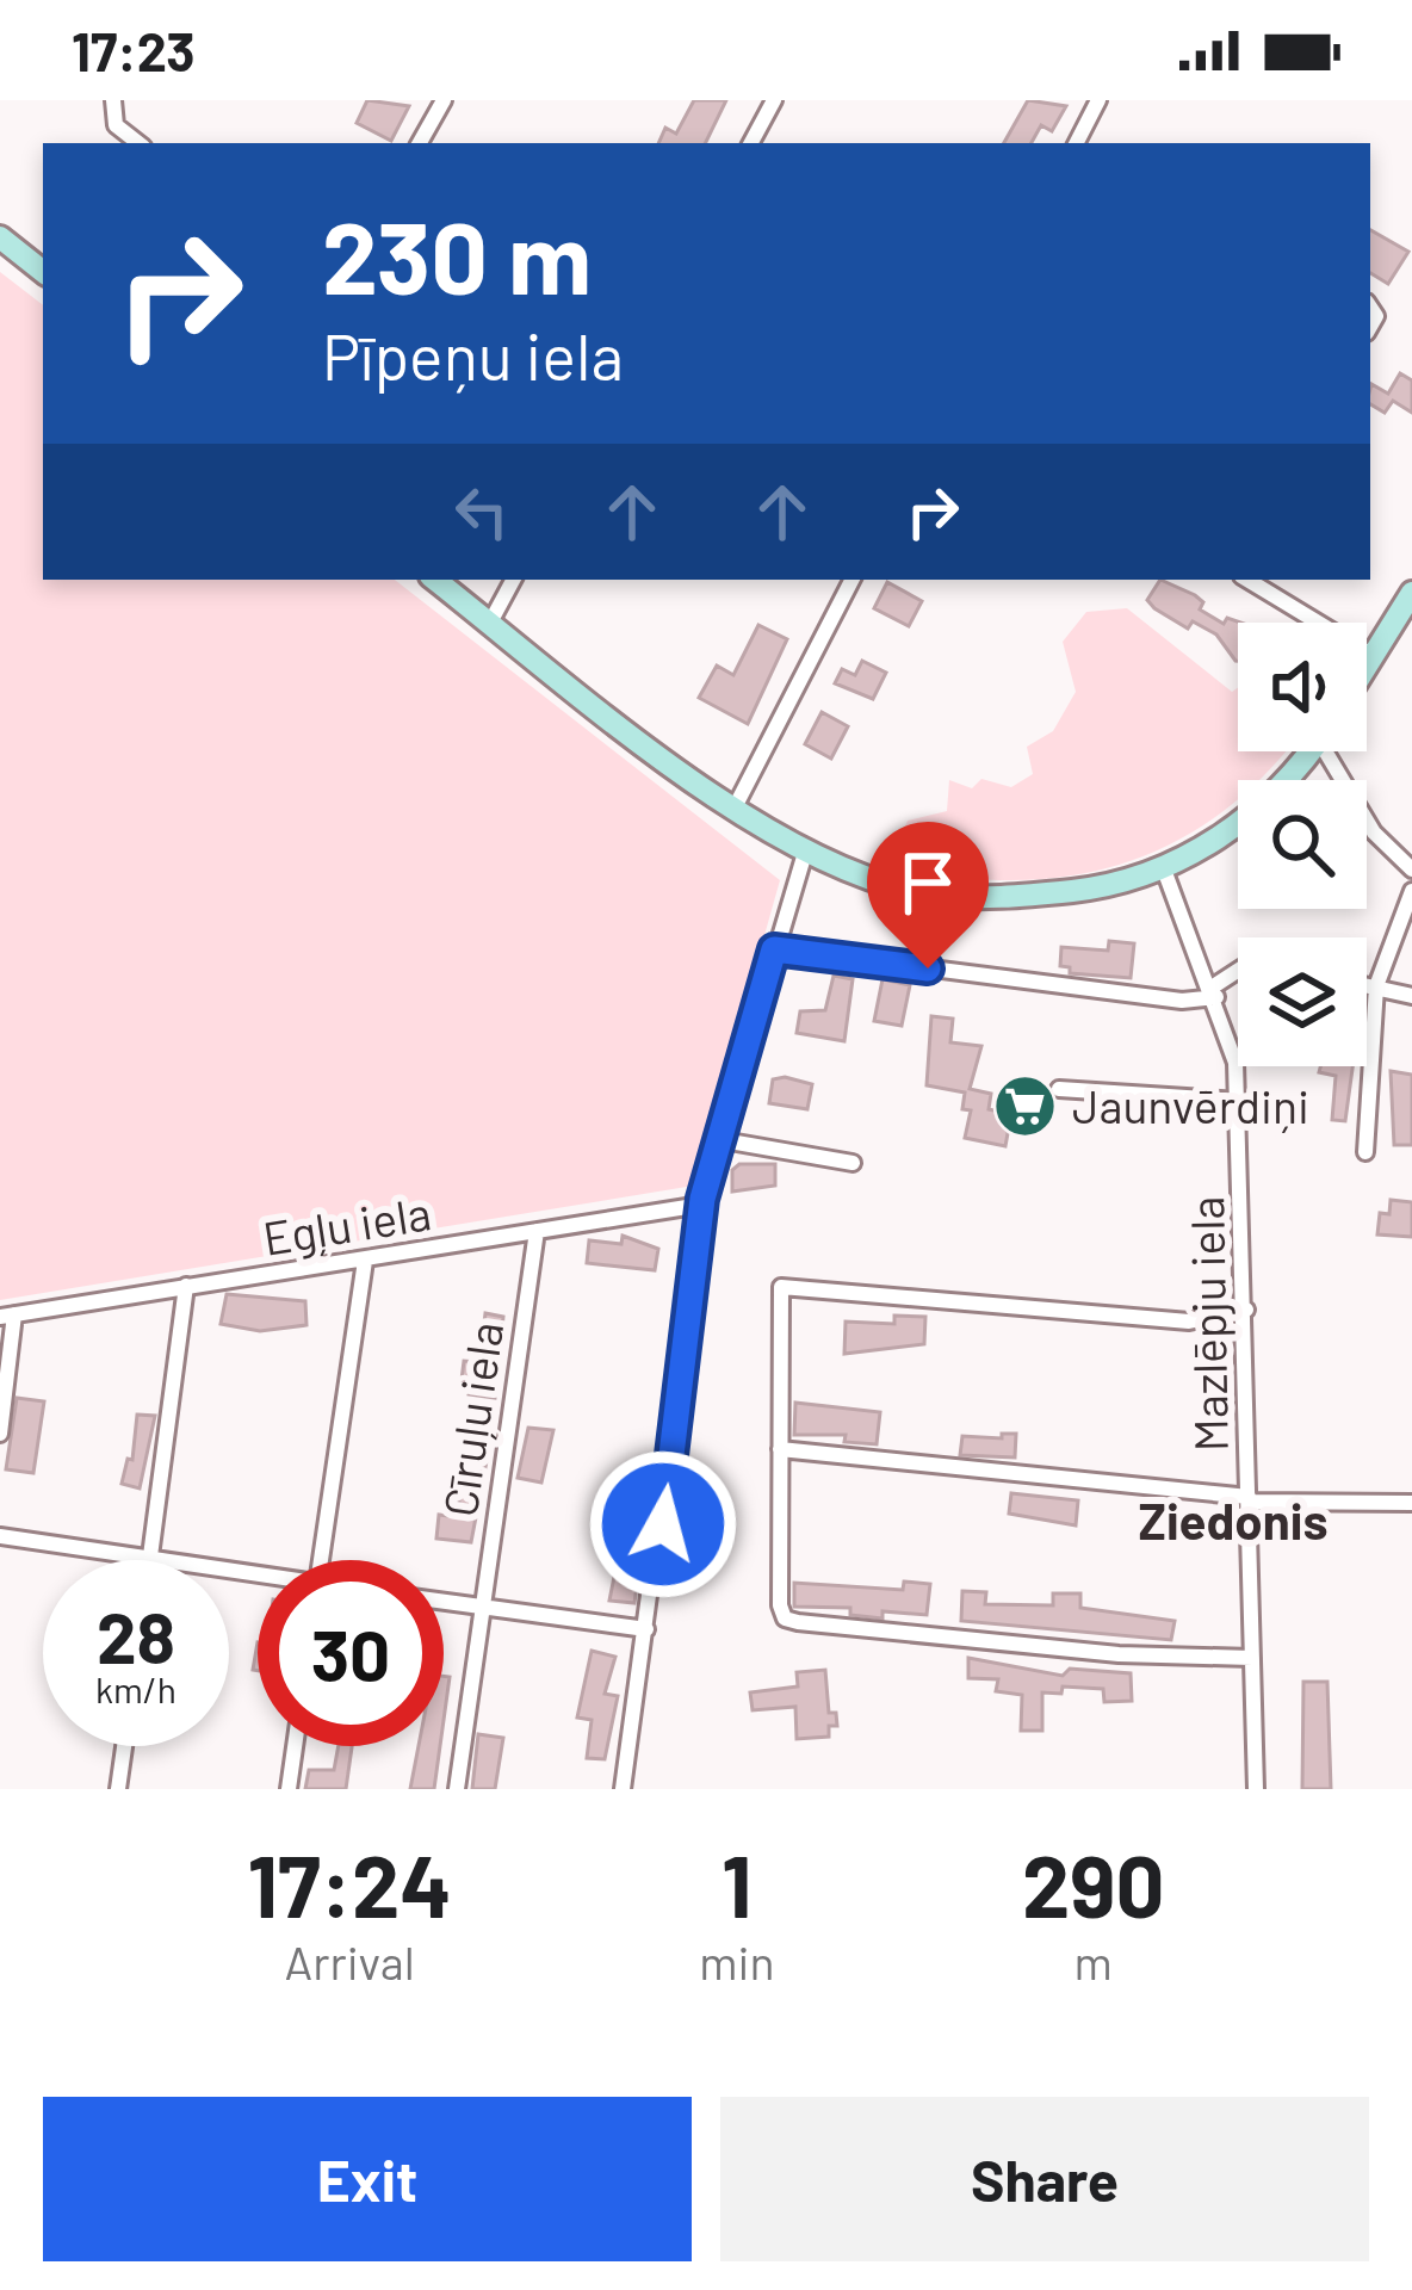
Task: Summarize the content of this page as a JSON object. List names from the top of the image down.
{
  "streets": {
    "street": ["Egļu iela", "Mazlēpju iela", "Cīruļu iela"]
  },
  "crossings": [
    ["Egļu iela", "Cīruļu iela"]
  ],
  "districts": ["Ziedonis"],
  "places": {
    "supermarket": ["Jaunvērdiņi"]
  },
  "page": {
    "status": "17:23",
    "turn": ["230 m", "Pīpeņu iela"],
    "speed": "28 km/h",
    "limit": "30",
    "eta": [
      "17:24",
      "Arrival",
      "1",
      "min",
      "290",
      "m"
    ],
    "buttons": ["Exit", "Share"]
  }
}
